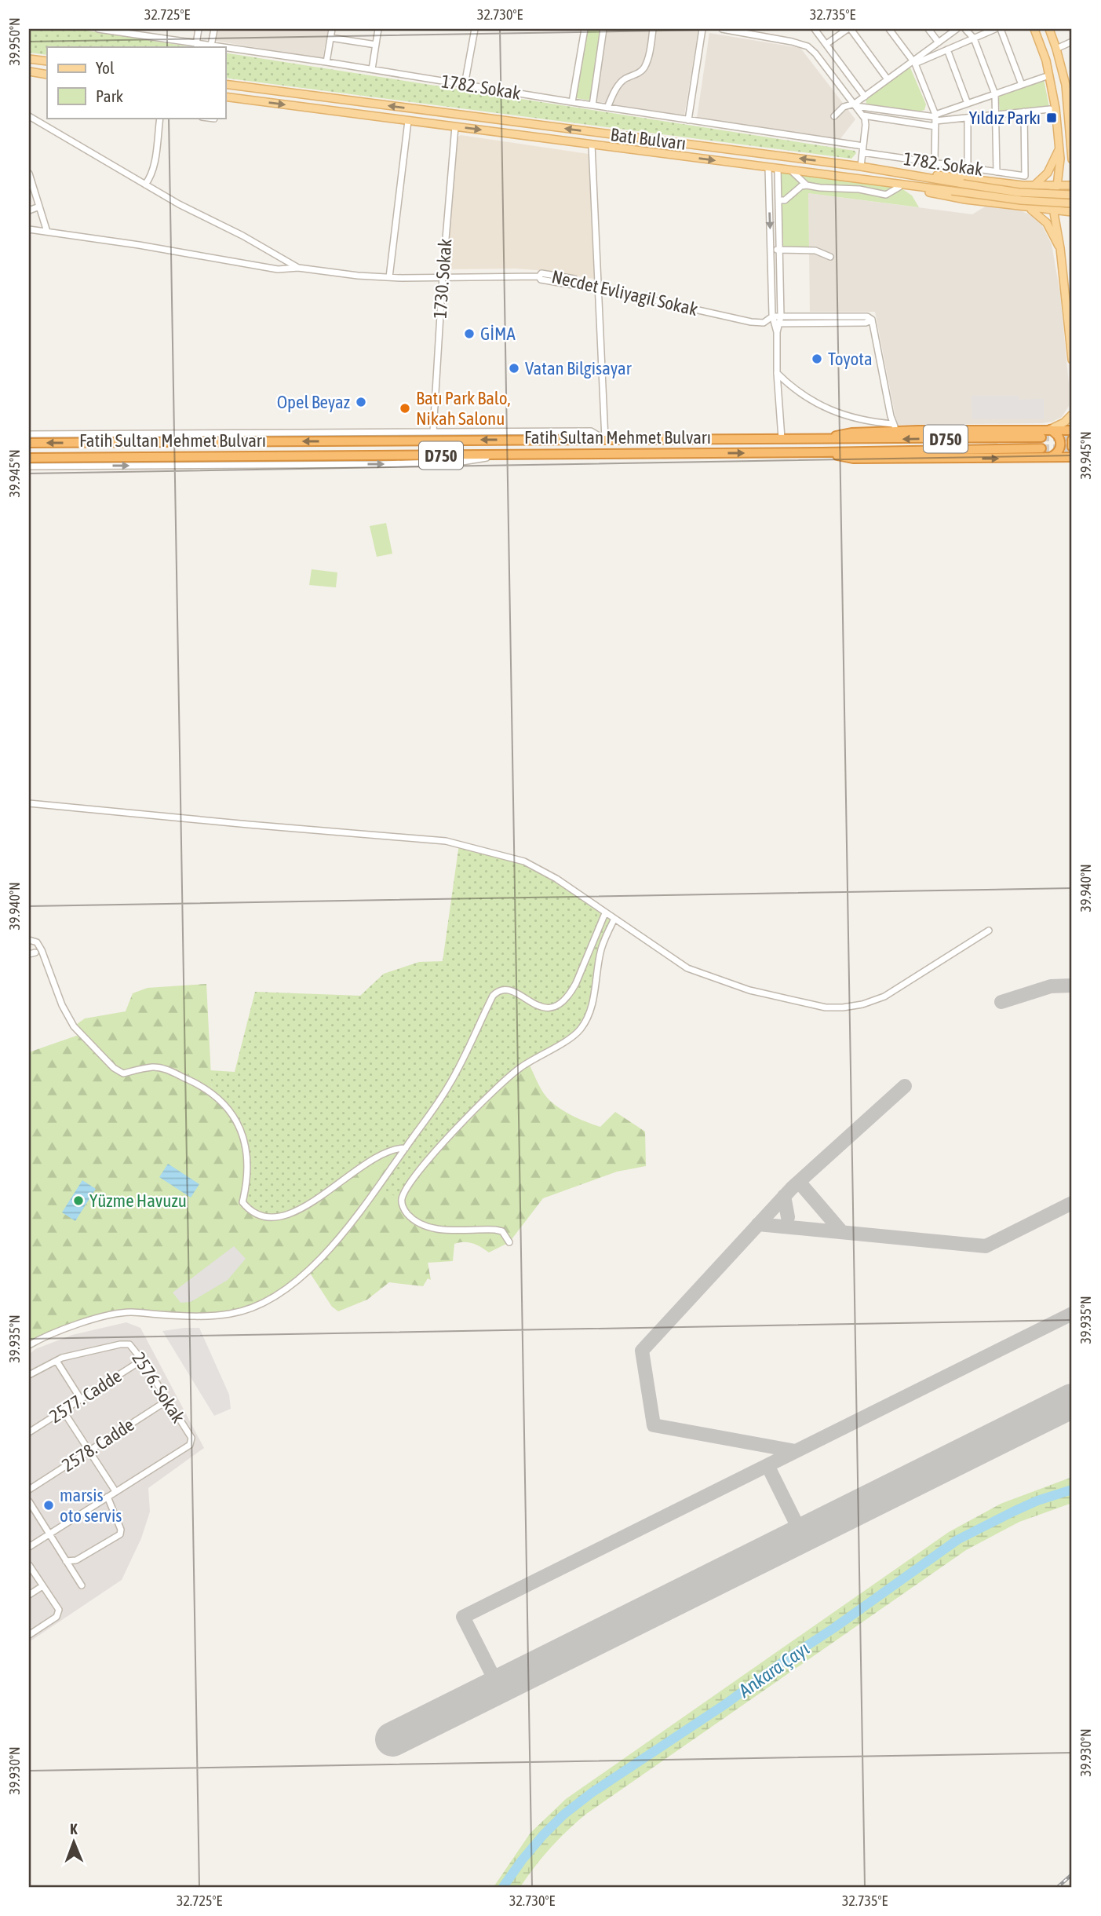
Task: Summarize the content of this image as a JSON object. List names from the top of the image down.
{
  "streets": {
    "highway": ["Fatih Sultan Mehmet Bulvarı", "D750"],
    "main road": ["Batı Bulvarı"],
    "street": [
      "1782. Sokak",
      "1730. Sokak",
      "Necdet Evliyagil Sokak",
      "2576. Sokak",
      "2577. Cadde",
      "2578. Cadde"
    ]
  },
  "crossings": [
    ["Batı Bulvarı", "1730. Sokak"],
    ["1730. Sokak", "Necdet Evliyagil Sokak"],
    ["2576. Sokak", "2577. Cadde"],
    ["2576. Sokak", "2578. Cadde"]
  ],
  "water": ["Ankara Çayı"],
  "places": {
    "transit": ["Yıldız Parkı"],
    "other": [
      "GİMA",
      "Toyota",
      "Vatan Bilgisayar",
      "Opel Beyaz",
      "Batı Park Balo, Nikah Salonu",
      "Yüzme Havuzu",
      "marsis oto servis"
    ]
  },
  "legend": ["Yol", "Park"],
  "north": "top",
  "coordinates": [
    "32.725°E",
    "32.730°E",
    "32.735°E",
    "39.950°N",
    "39.945°N",
    "39.940°N",
    "39.935°N",
    "39.930°N"
  ]
}
